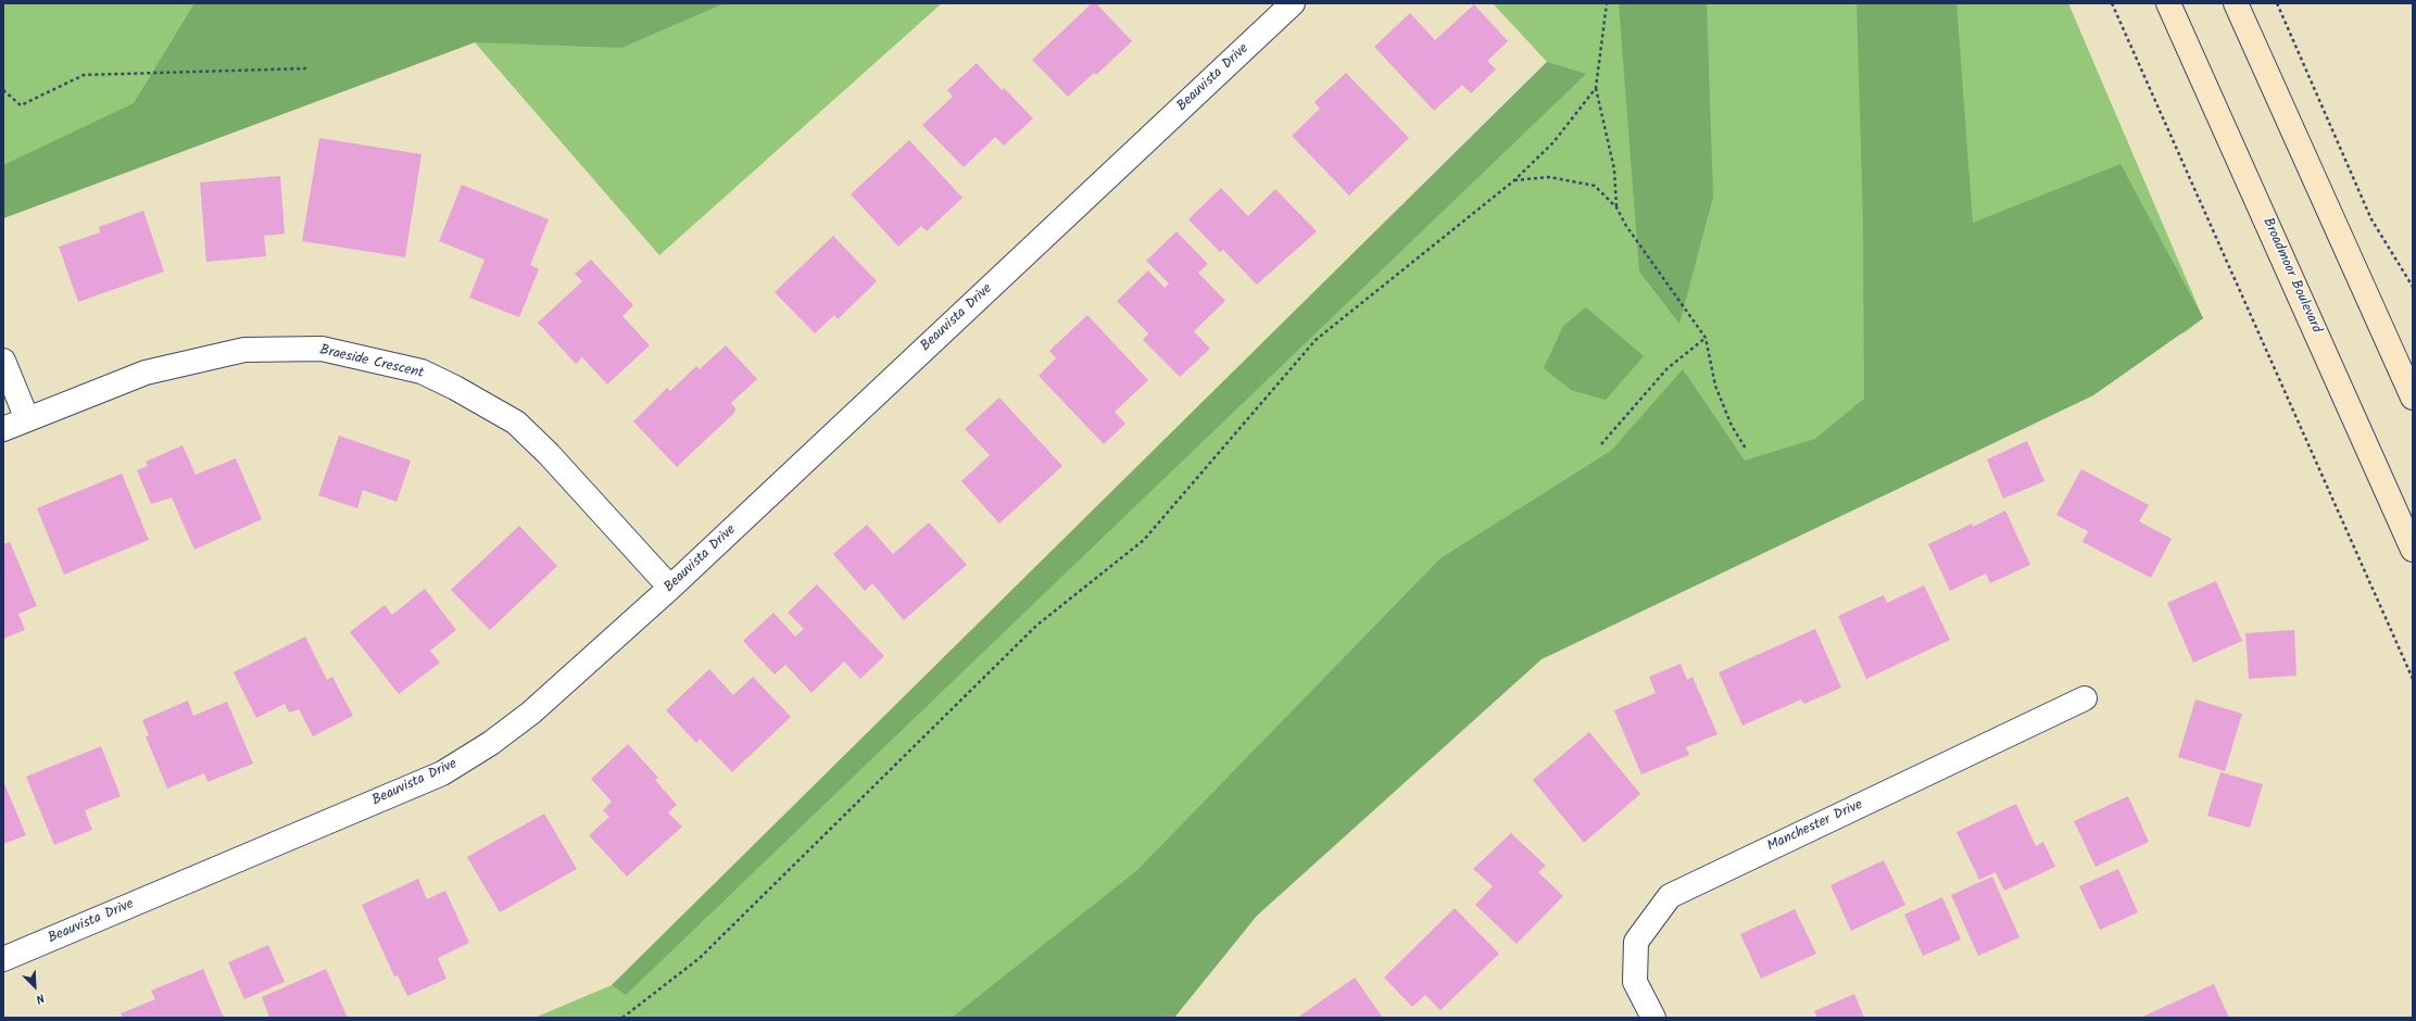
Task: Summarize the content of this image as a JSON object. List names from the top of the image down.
{
  "streets": {
    "main road": ["Broadmoor Boulevard"],
    "street": ["Beauvista Drive", "Braeside Crescent", "Manchester Drive"]
  },
  "crossings": [
    ["Beauvista Drive", "Braeside Crescent"]
  ],
  "north": "bottom right"
}
